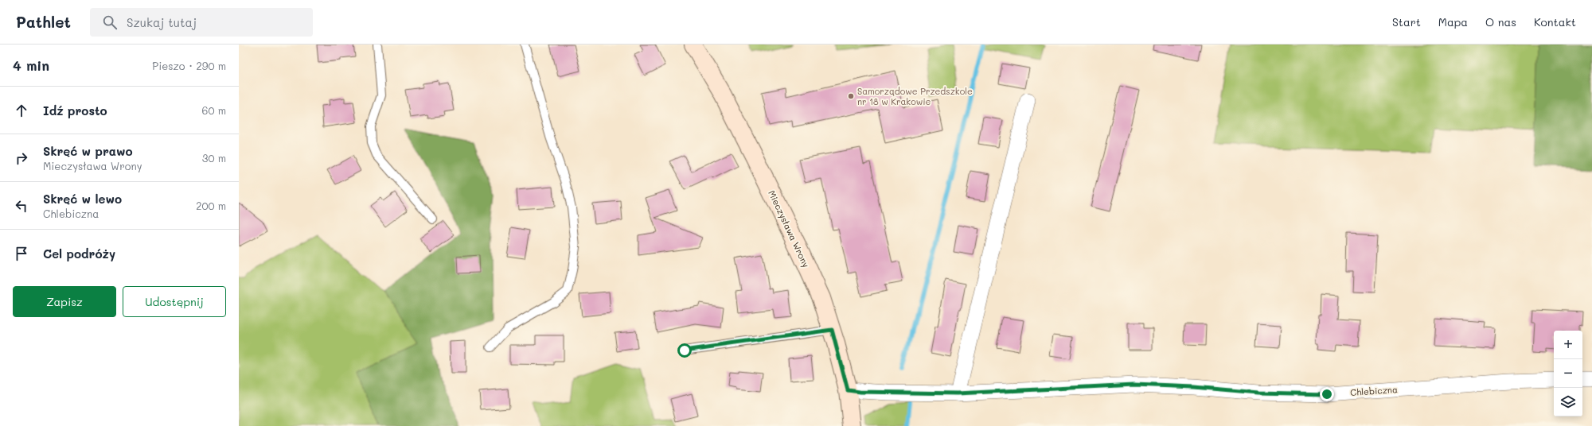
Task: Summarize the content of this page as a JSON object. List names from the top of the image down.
{
  "streets": {
    "street": ["Mieczysława Wrony", "Chlebiczna"]
  },
  "crossings": [
    ["Mieczysława Wrony", "Chlebiczna"]
  ],
  "places": ["Samorządowe Przedszkole nr 18 w Krakowie"],
  "page": {
    "header": "Pathlet",
    "search": "Szukaj tutaj",
    "nav": [
      "Start",
      "Mapa",
      "O nas",
      "Kontakt"
    ],
    "heading": ["4 min", "Pieszo · 290 m"],
    "list": [
      ["Idź prosto", "60 m"],
      ["Skręć w prawo", "Mieczysława Wrony", "30 m"],
      ["Skręć w lewo", "Chlebiczna", "200 m"],
      "Cel podróży"
    ],
    "buttons": ["Zapisz", "Udostępnij"],
    "map_buttons": ["+", "−"]
  }
}
